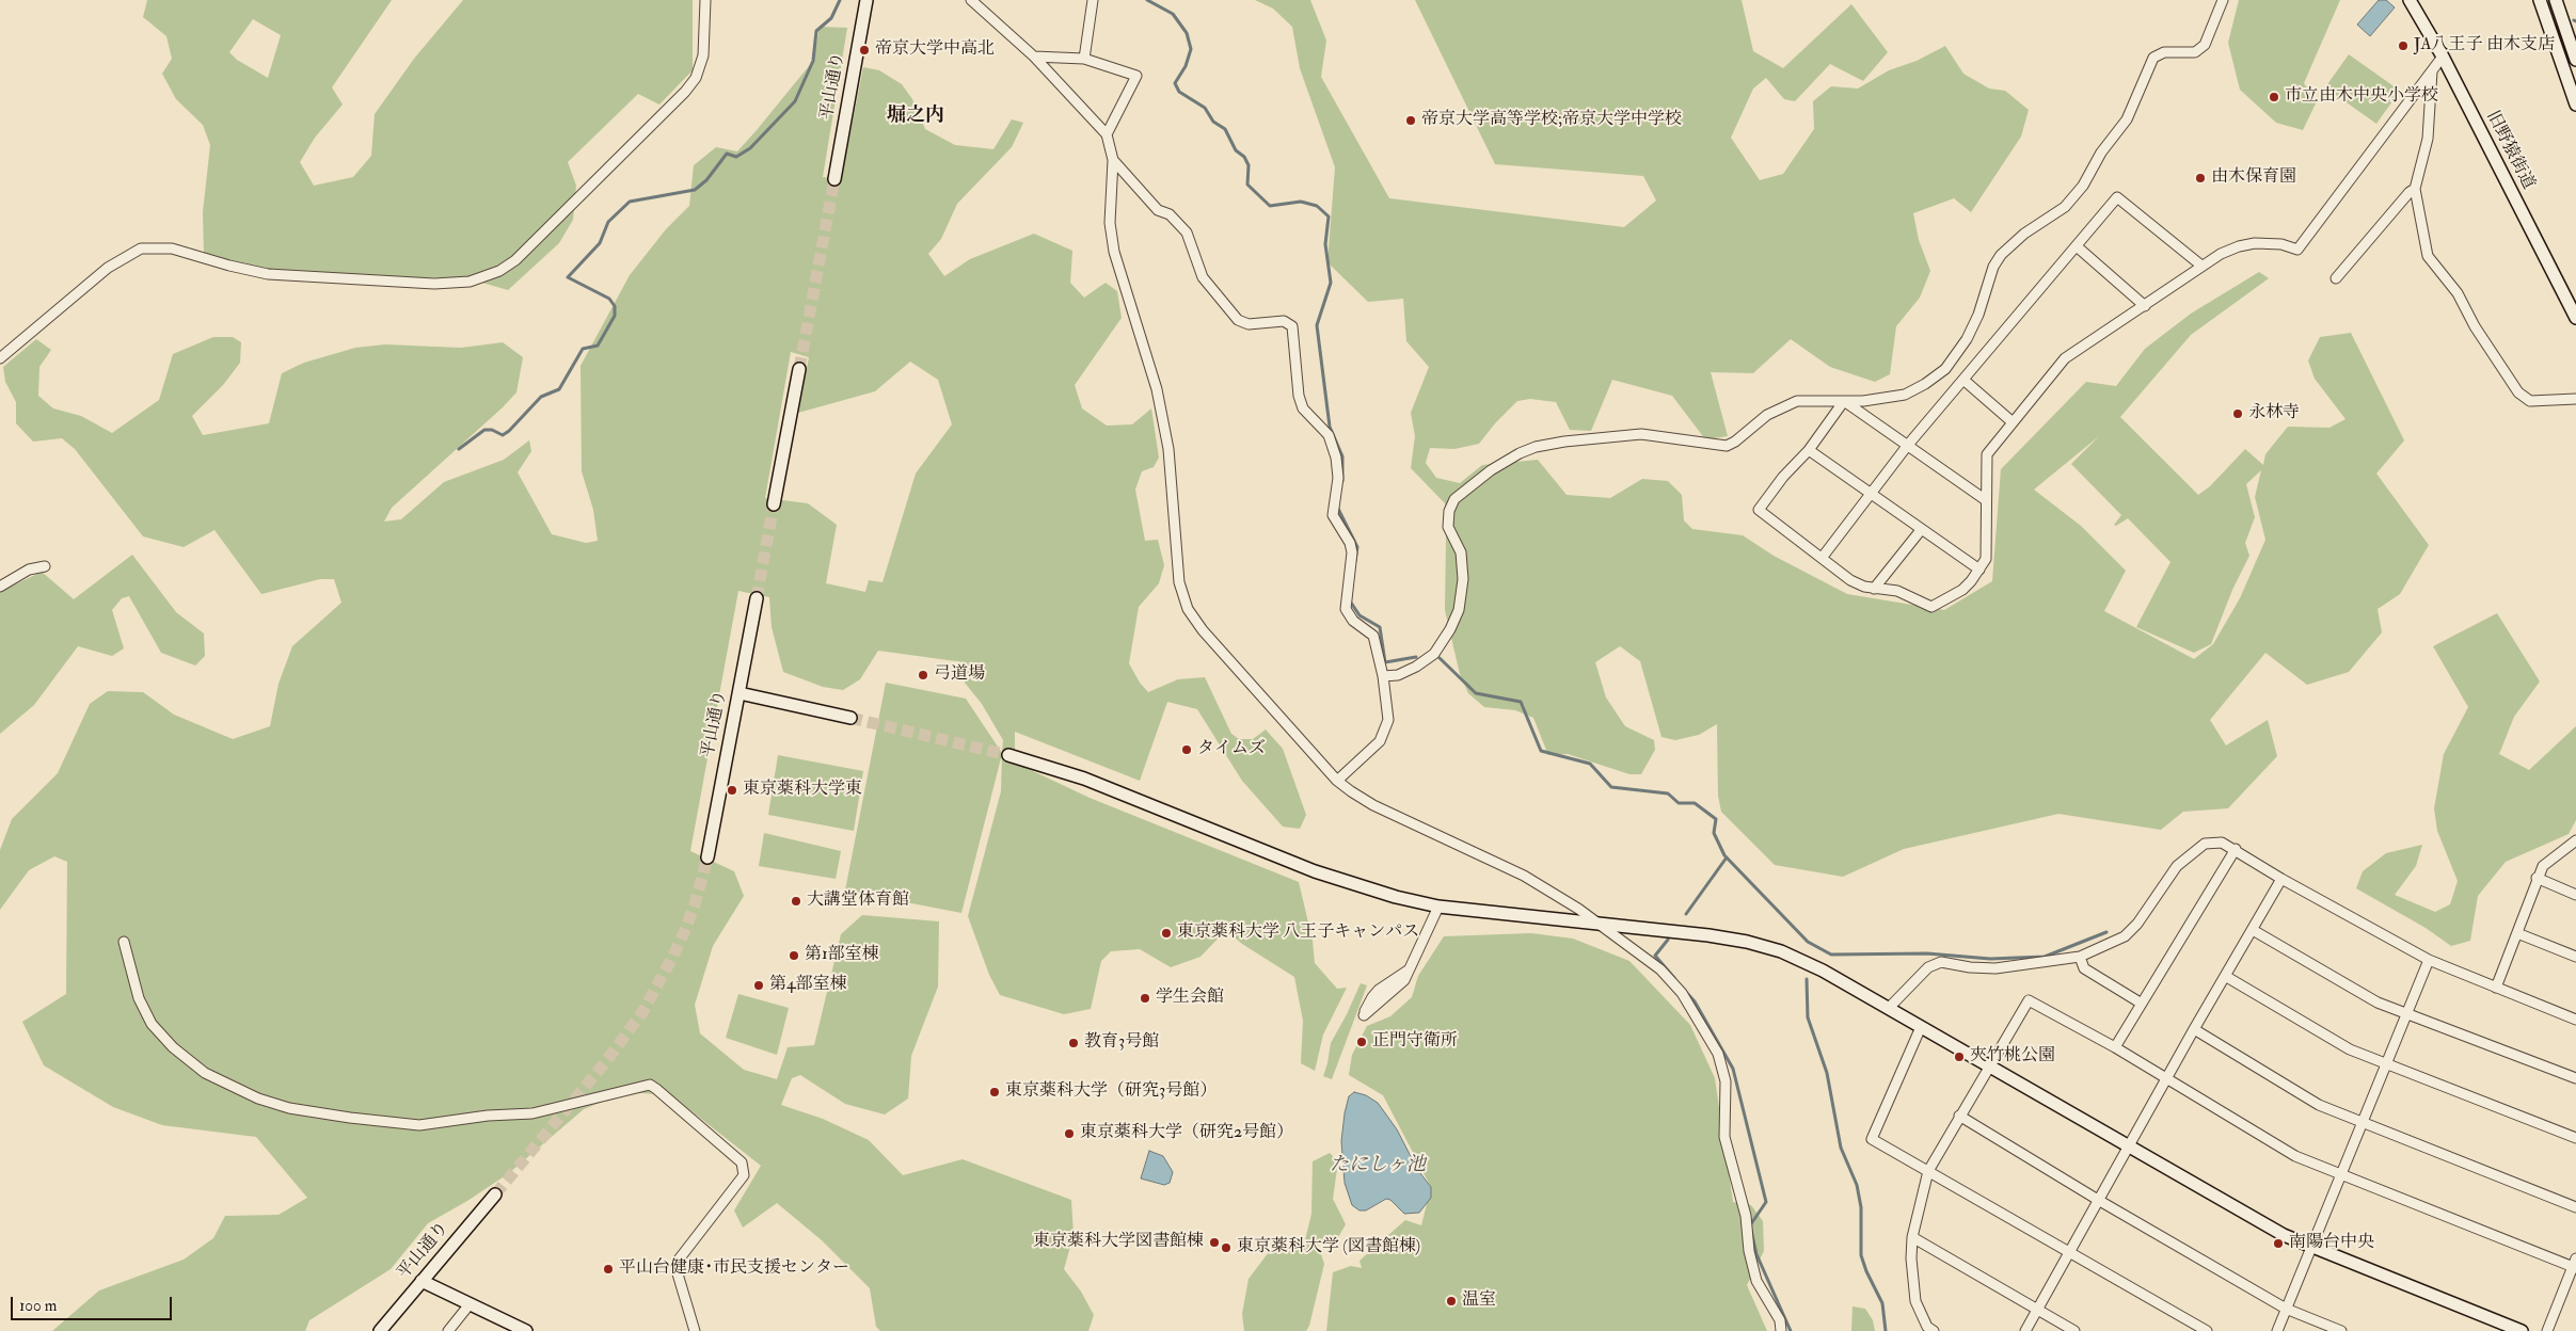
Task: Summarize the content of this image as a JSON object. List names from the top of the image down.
{
  "streets": {
    "street": ["平山通り", "旧野猿街道"]
  },
  "districts": ["堀之内"],
  "water": ["たにしヶ池"],
  "places": [
    "JA八王子 由木支店",
    "帝京大学中高北",
    "市立由木中央小学校",
    "帝京大学高等学校;帝京大学中学校",
    "由木保育園",
    "永林寺",
    "弓道場",
    "タイムズ",
    "東京薬科大学東",
    "大講堂体育館",
    "東京薬科大学 八王子キャンパス",
    "第1部室棟",
    "第4部室棟",
    "学生会館",
    "正門守衛所",
    "教育3号館",
    "夾竹桃公園",
    "東京薬科大学（研究3号館）",
    "東京薬科大学（研究2号館）",
    "東京薬科大学図書館棟",
    "南陽台中央",
    "東京薬科大学 (図書館棟)",
    "平山台健康･市民支援センター",
    "温室"
  ],
  "scale_bar": "100 m"
}
